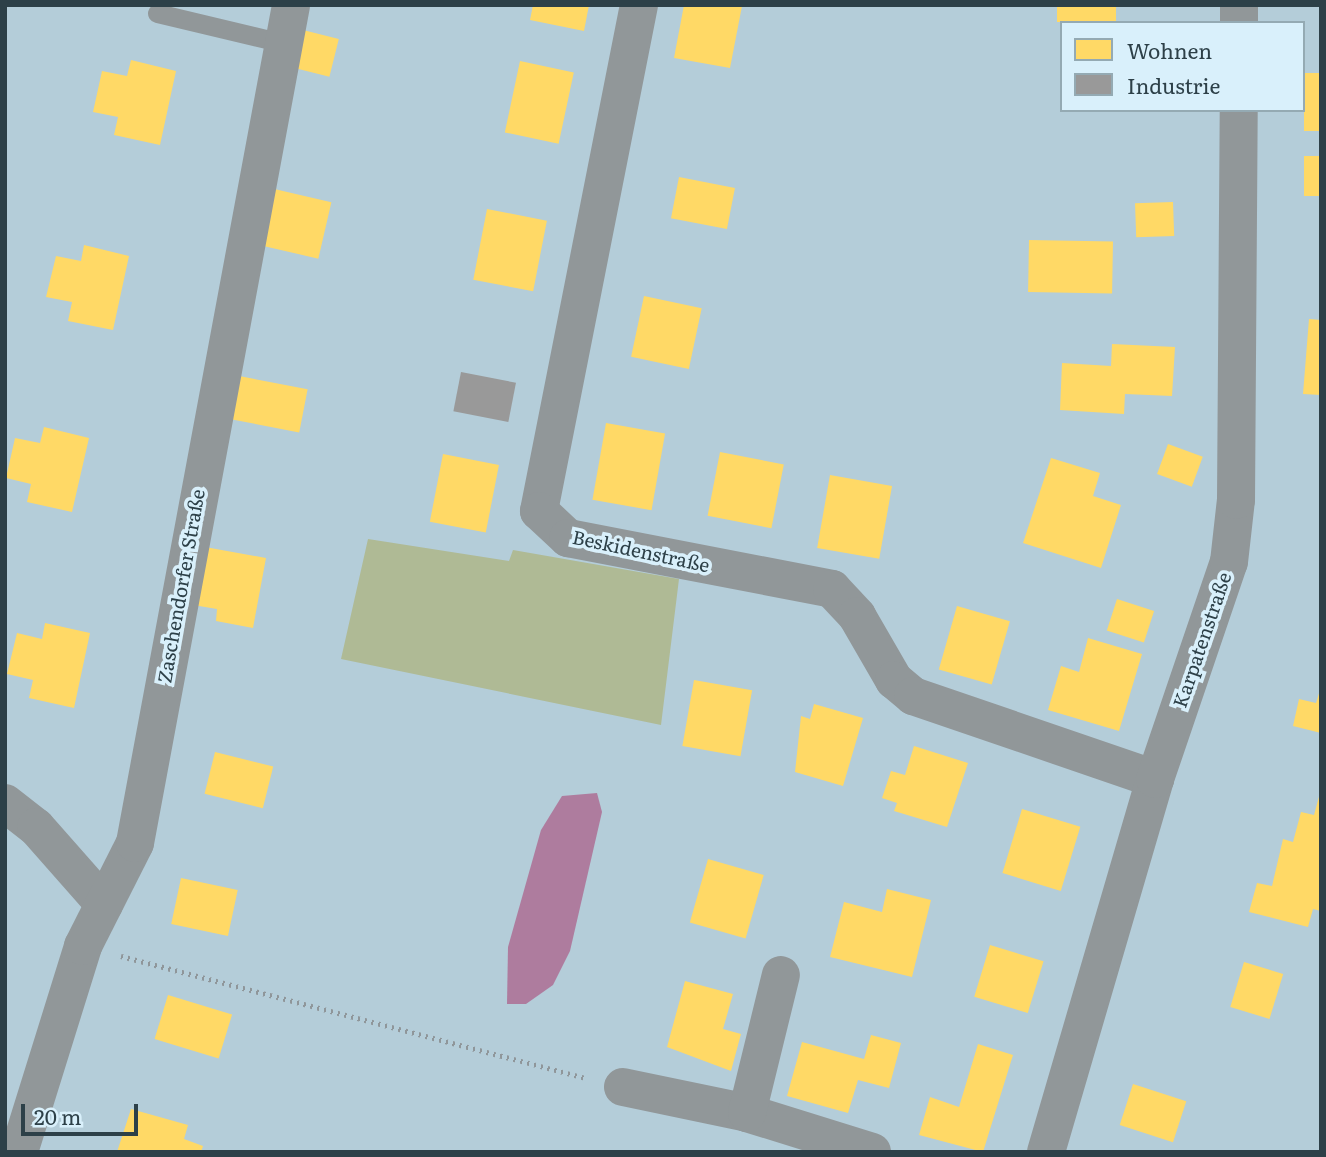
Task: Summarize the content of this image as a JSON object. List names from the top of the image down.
{
  "streets": {
    "street": ["Beskidenstraße", "Zaschendorfer Straße", "Karpatenstraße"]
  },
  "crossings": [
    ["Beskidenstraße", "Karpatenstraße"]
  ],
  "legend": ["Wohnen", "Industrie"],
  "scale_bar": "20 m"
}
